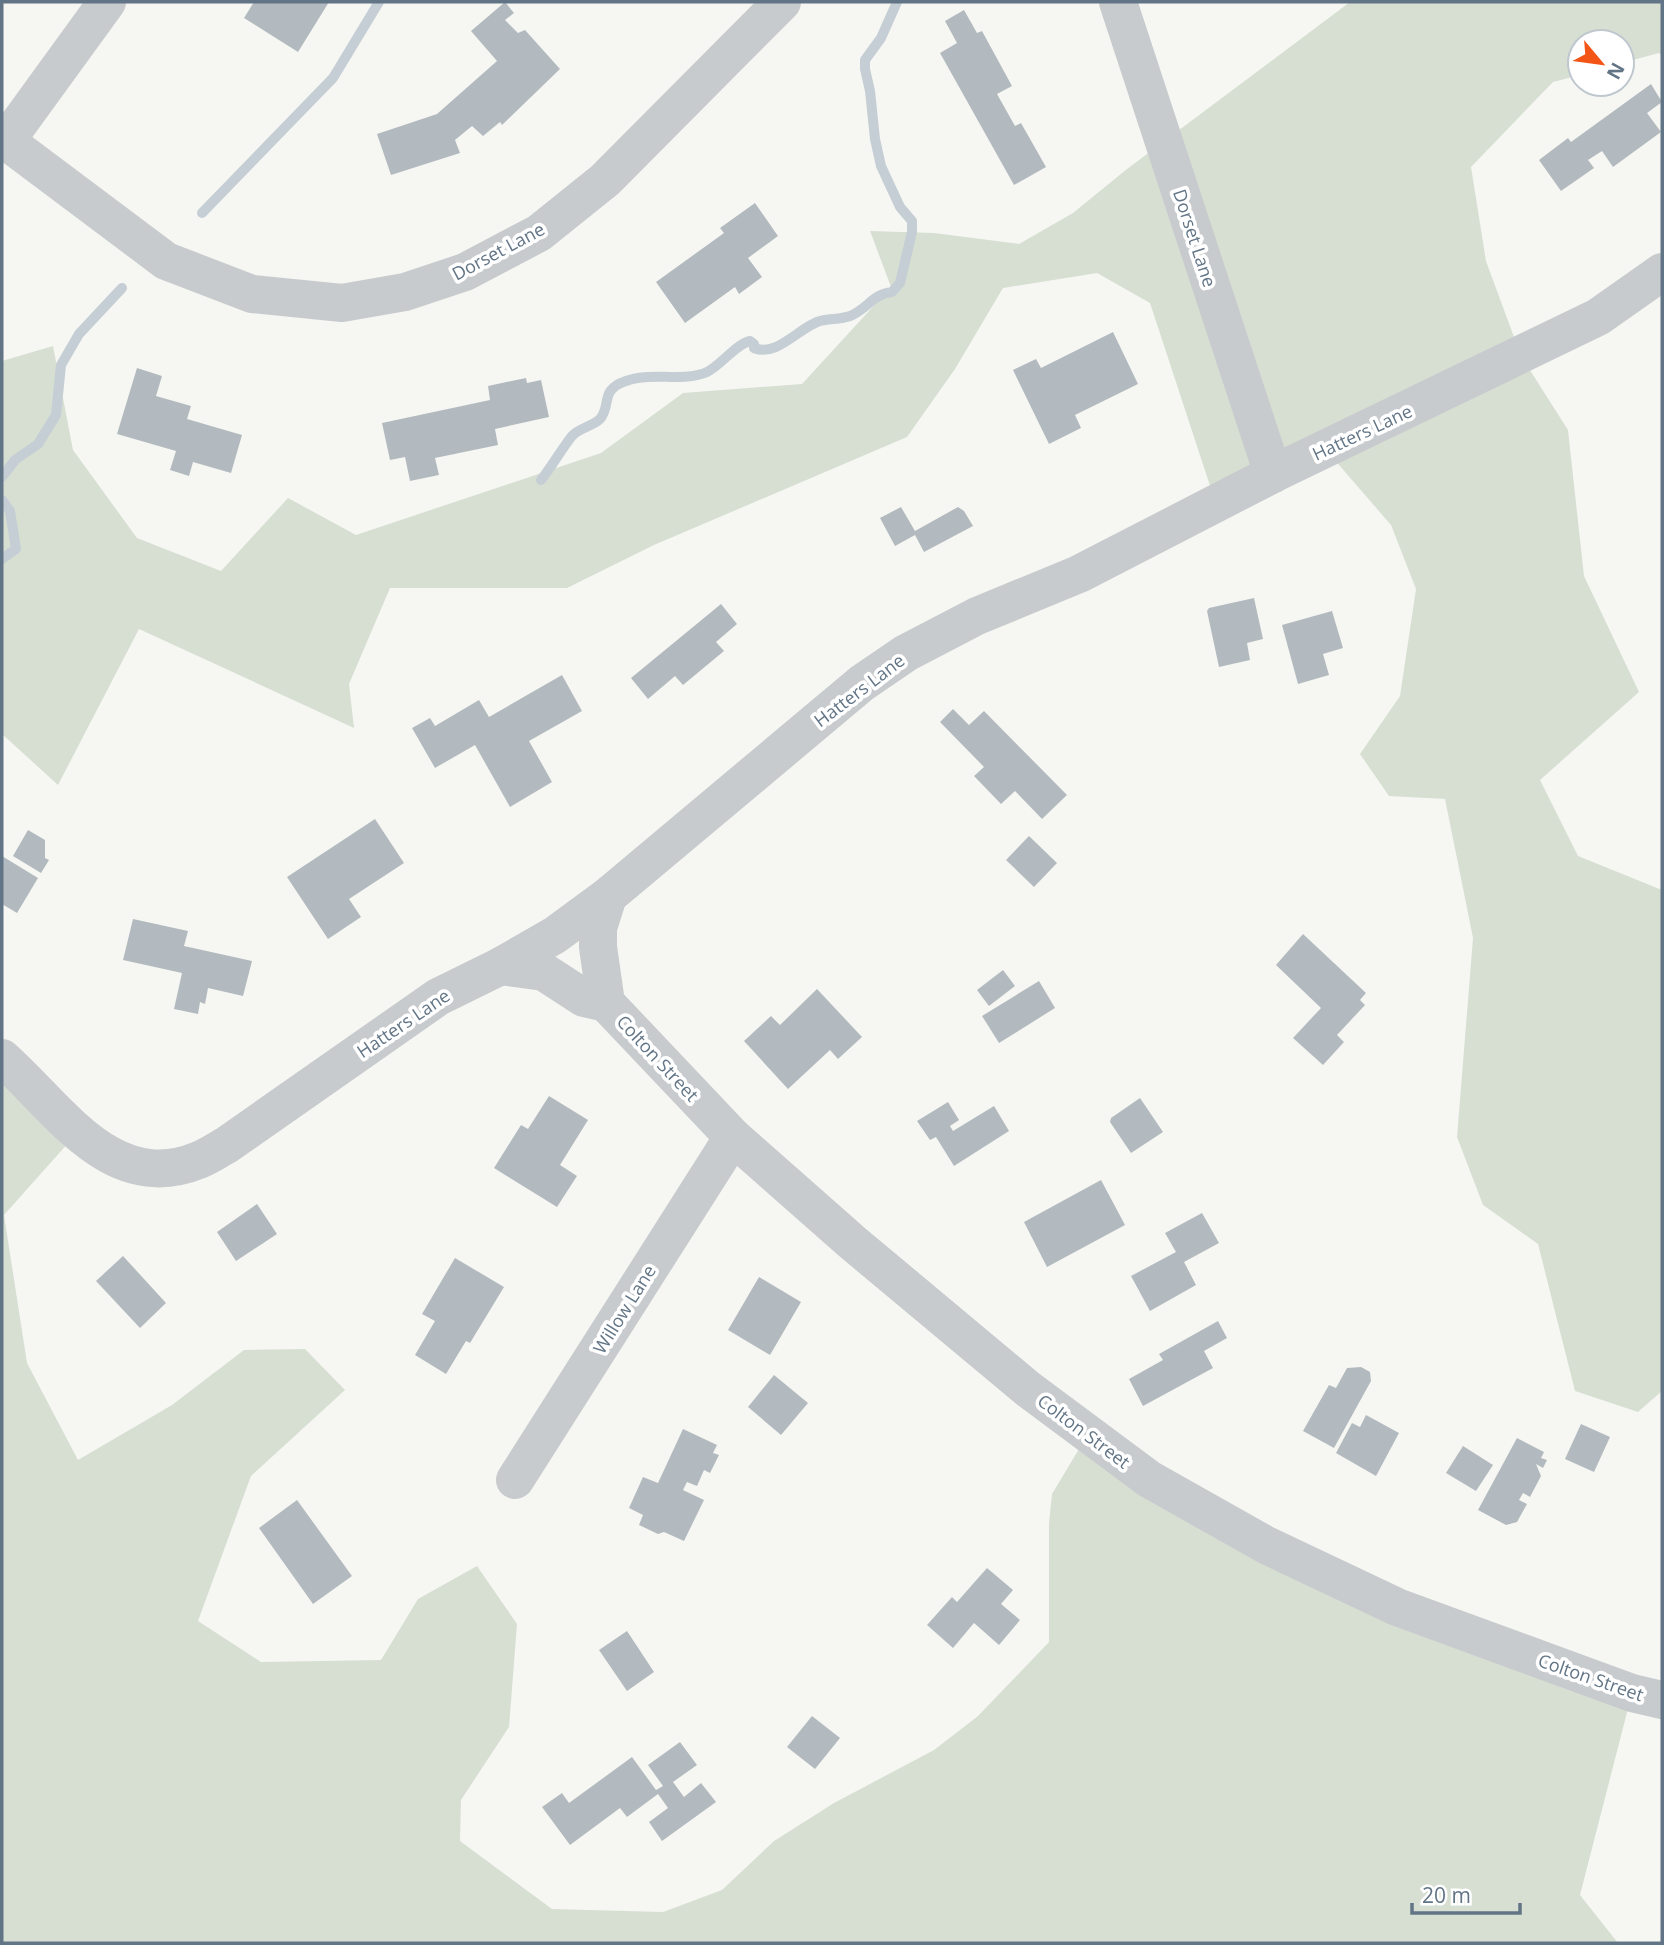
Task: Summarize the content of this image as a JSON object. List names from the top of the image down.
{
  "streets": {
    "street": [
      "Dorset Lane",
      "Hatters Lane",
      "Colton Street",
      "Willow Lane"
    ]
  },
  "crossings": [
    ["Dorset Lane", "Hatters Lane"],
    ["Hatters Lane", "Colton Street"],
    ["Colton Street", "Willow Lane"]
  ],
  "scale_bar": "20 m",
  "north": "bottom right"
}
